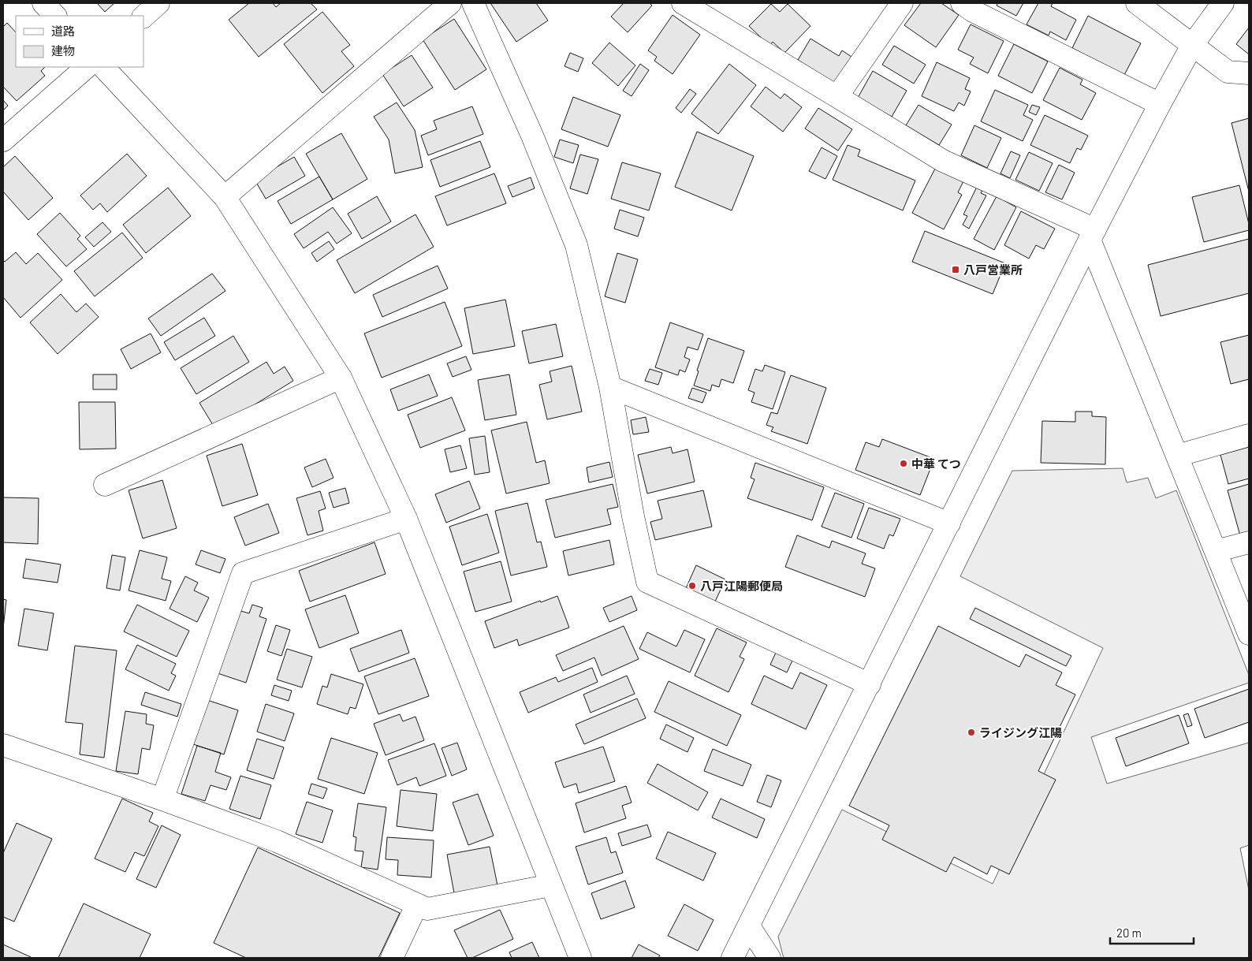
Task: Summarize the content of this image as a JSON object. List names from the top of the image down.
{
  "places": {
    "transit": ["八戸営業所"],
    "other": ["中華 てつ", "八戸江陽郵便局", "ライジング江陽"]
  },
  "legend": ["道路", "建物"],
  "scale_bar": "20 m"
}
